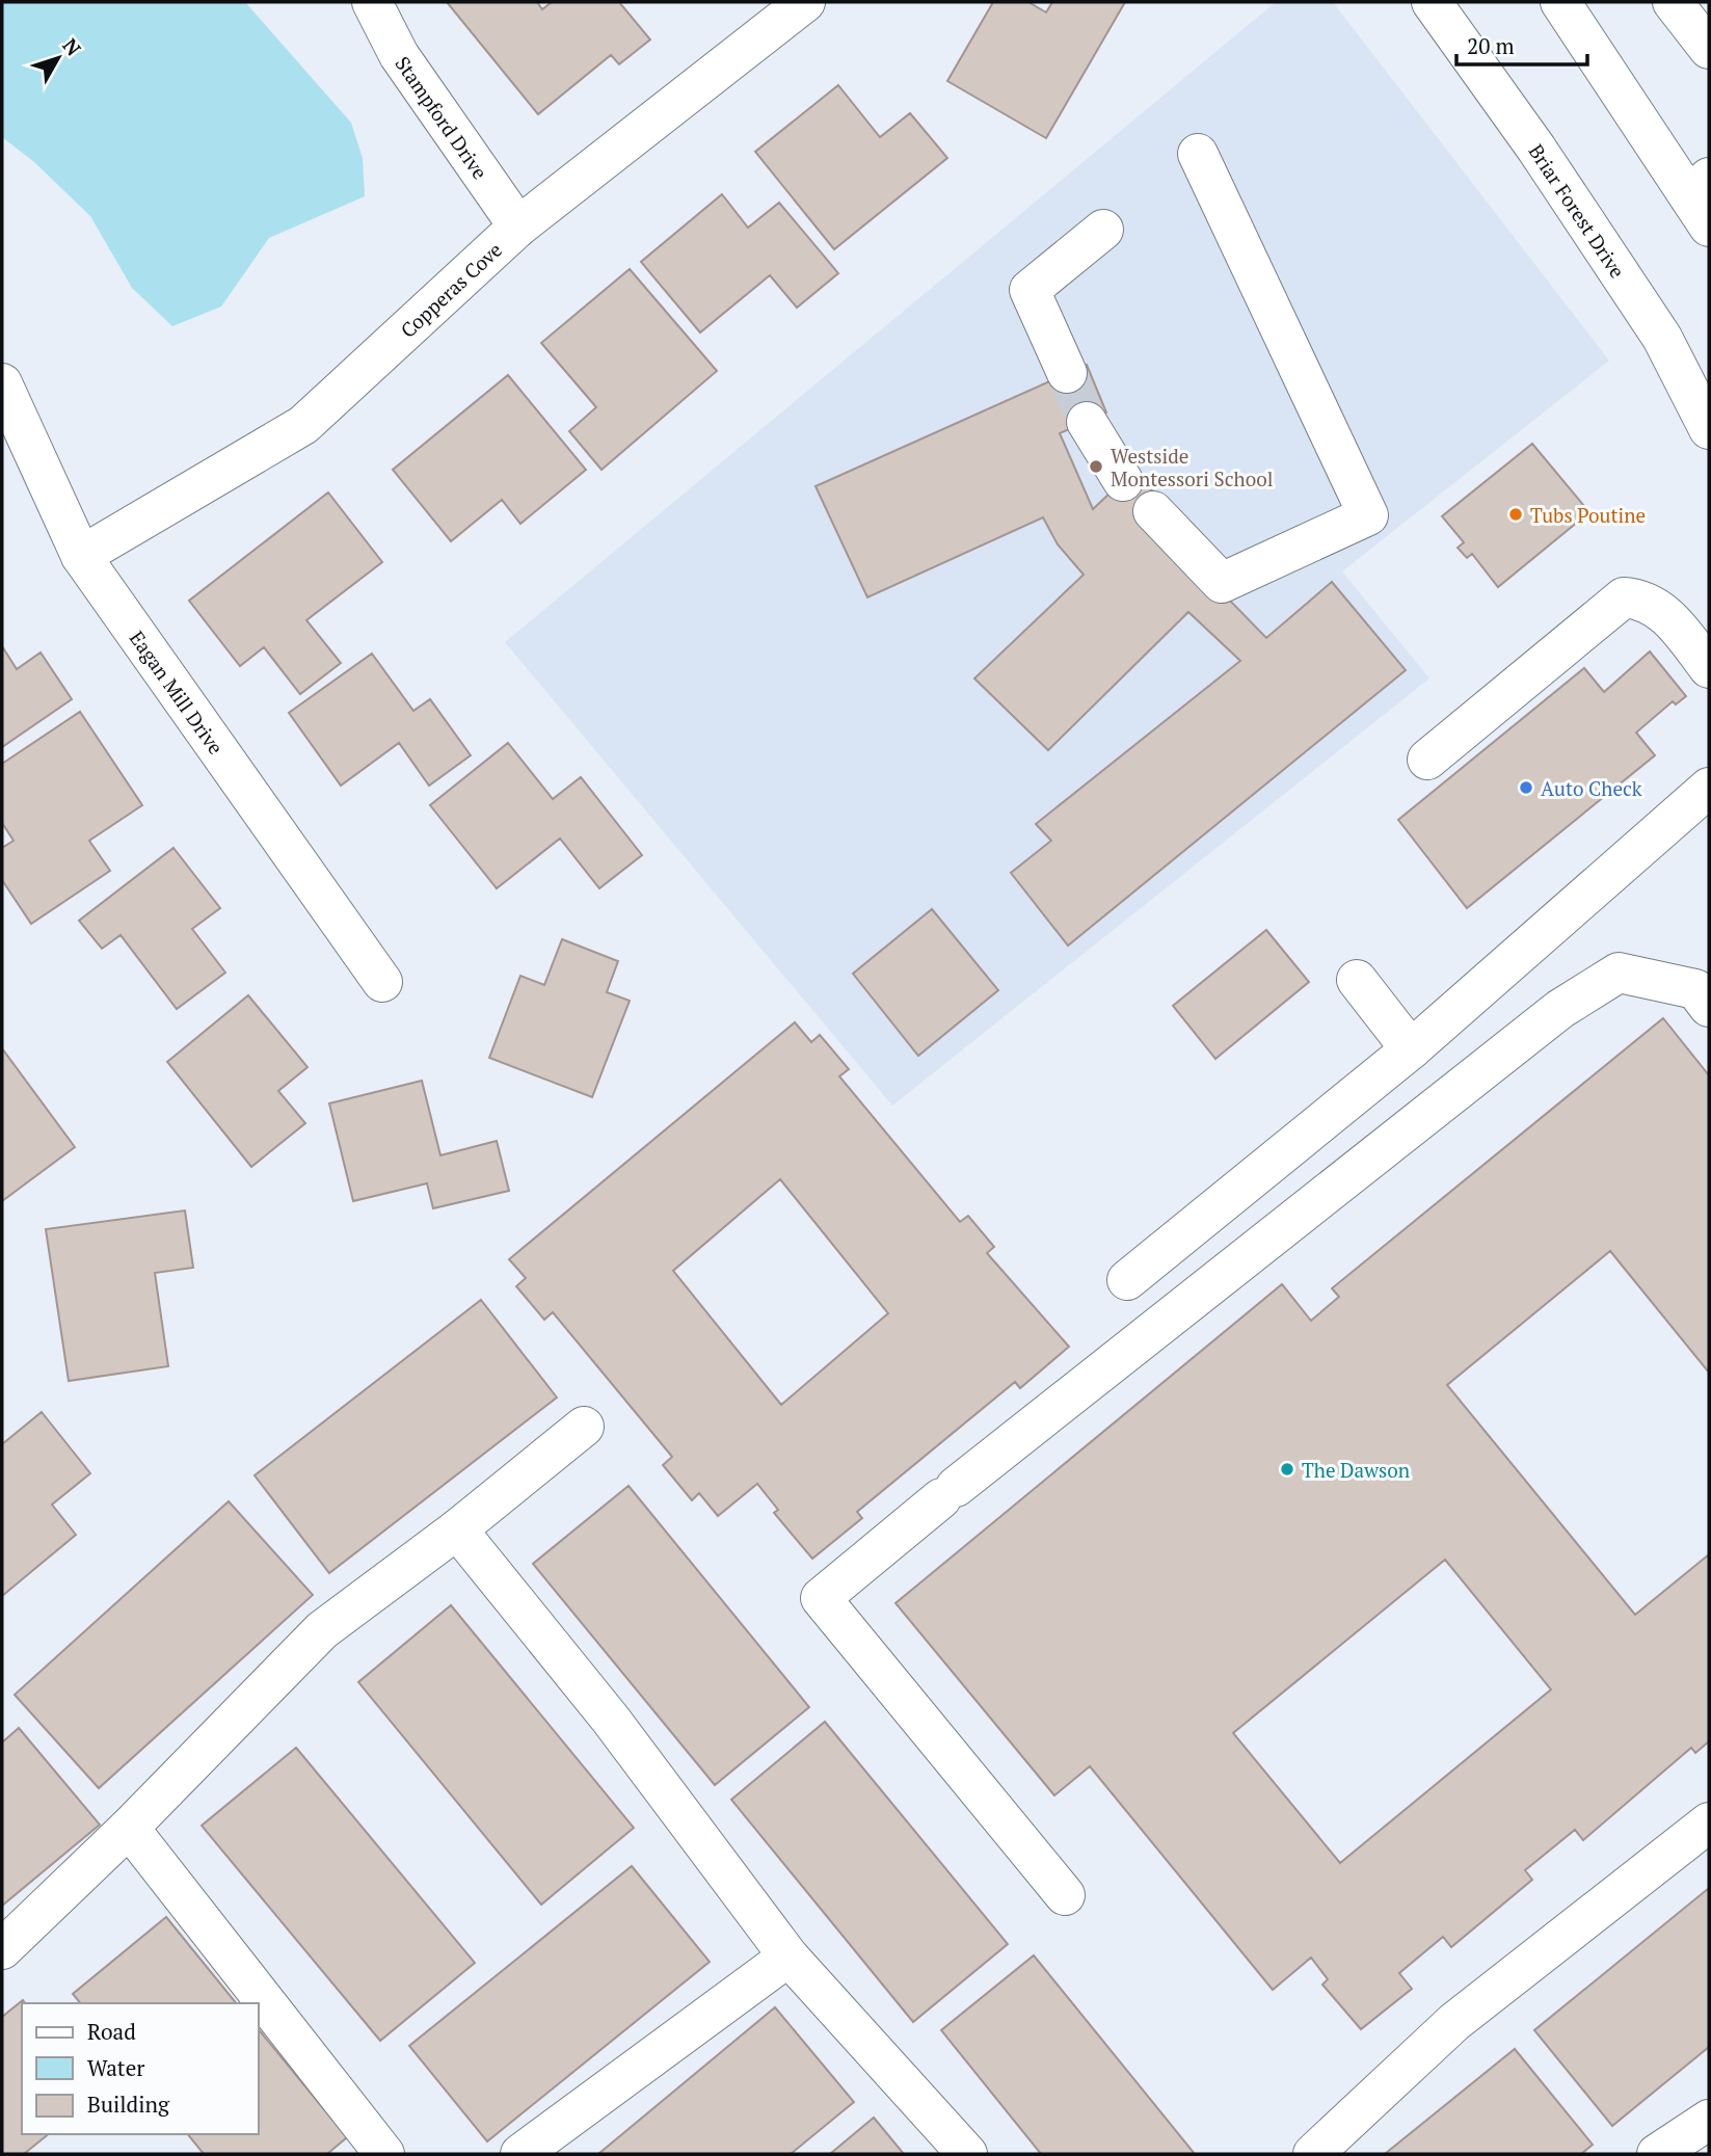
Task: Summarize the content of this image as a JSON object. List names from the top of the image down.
{
  "streets": {
    "street": [
      "Stampford Drive",
      "Briar Forest Drive",
      "Copperas Cove",
      "Eagan Mill Drive"
    ]
  },
  "crossings": [
    ["Stampford Drive", "Copperas Cove"],
    ["Copperas Cove", "Eagan Mill Drive"]
  ],
  "places": [
    "Westside Montessori School",
    "Tubs Poutine",
    "Auto Check",
    "The Dawson"
  ],
  "legend": ["Road", "Water", "Building"],
  "scale_bar": "20 m",
  "north": "top right"
}
